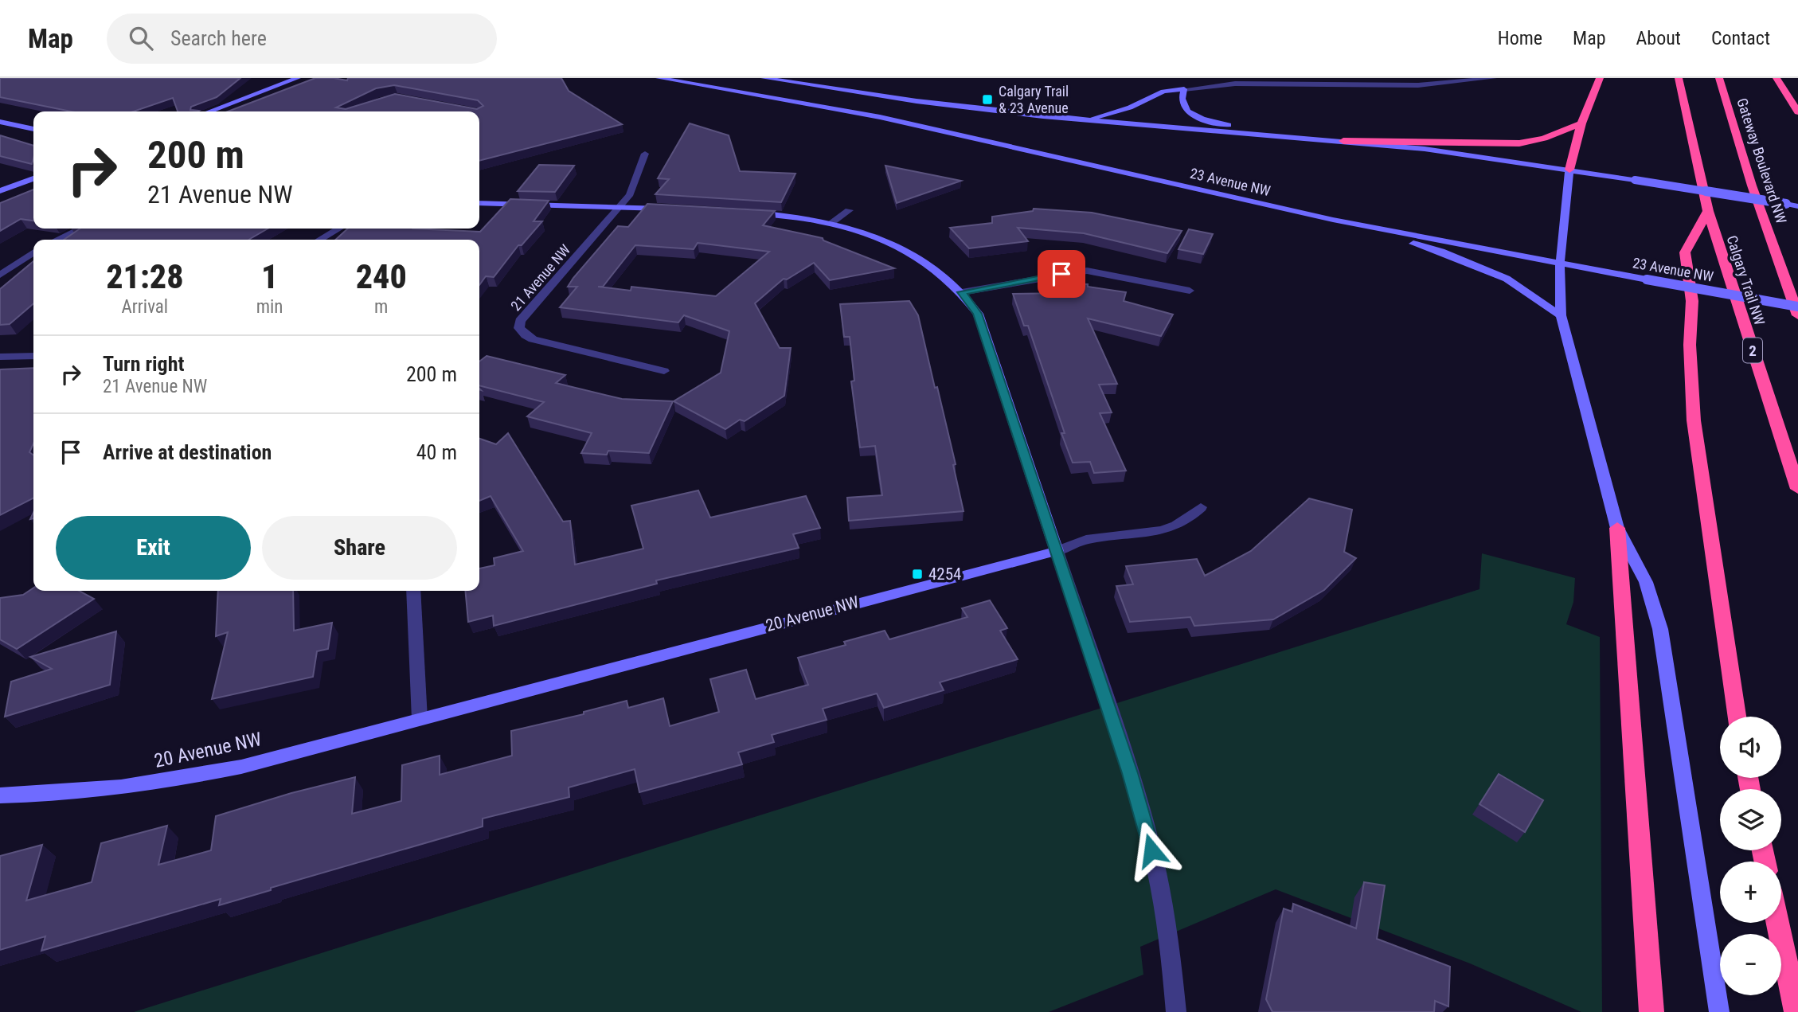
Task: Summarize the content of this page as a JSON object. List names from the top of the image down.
{
  "streets": {
    "highway": ["Gateway Boulevard NW", "Calgary Trail NW", "2"],
    "main road": ["23 Avenue NW", "20 Avenue NW"],
    "street": ["21 Avenue NW"]
  },
  "places": {
    "transit": ["Calgary Trail & 23 Avenue", "4254"]
  },
  "page": {
    "header": "Map",
    "search": "Search here",
    "nav": [
      "Home",
      "Map",
      "About",
      "Contact"
    ],
    "turn": ["200 m", "21 Avenue NW"],
    "eta": [
      "21:28",
      "Arrival",
      "1",
      "min",
      "240",
      "m"
    ],
    "list": [
      {
        "name": "Turn right",
        "note": "21 Avenue NW",
        "value": "200 m"
      },
      {
        "name": "Arrive at destination",
        "value": "40 m"
      }
    ],
    "buttons": ["Exit", "Share"],
    "map_buttons": ["+", "−"]
  }
}
